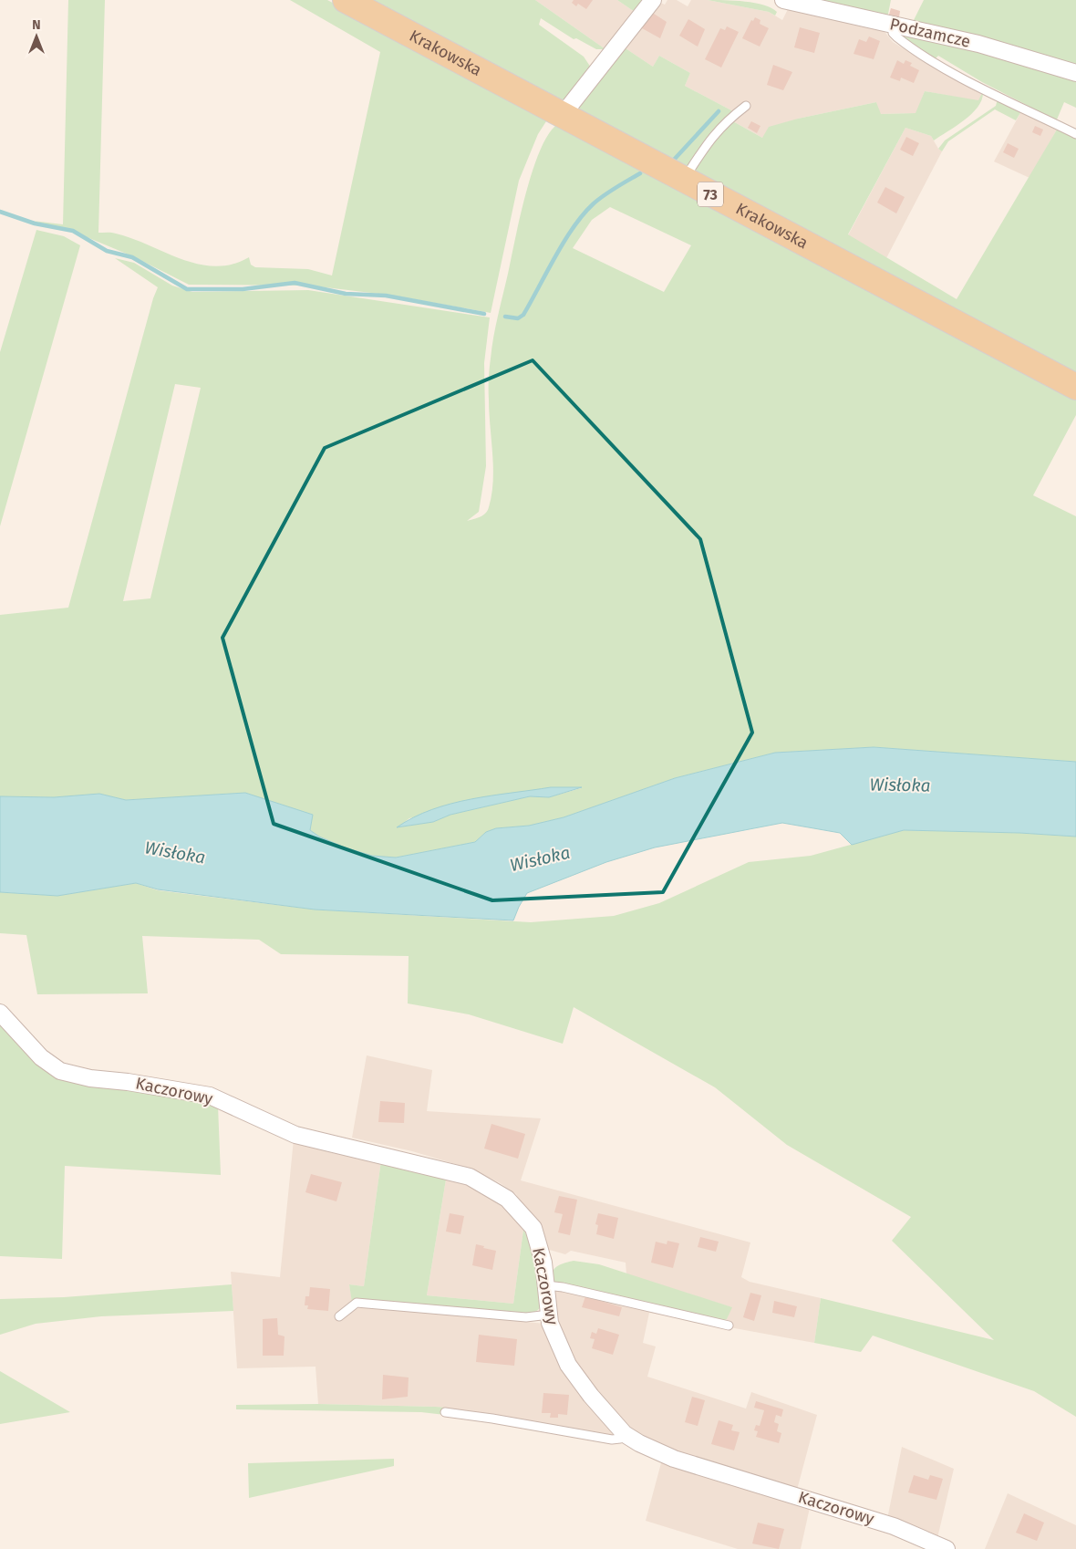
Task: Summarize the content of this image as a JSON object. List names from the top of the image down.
{
  "streets": {
    "main road": ["Krakowska", "73"],
    "street": ["Podzamcze", "Kaczorowy"]
  },
  "water": ["Wisłoka"],
  "north": "top"
}
